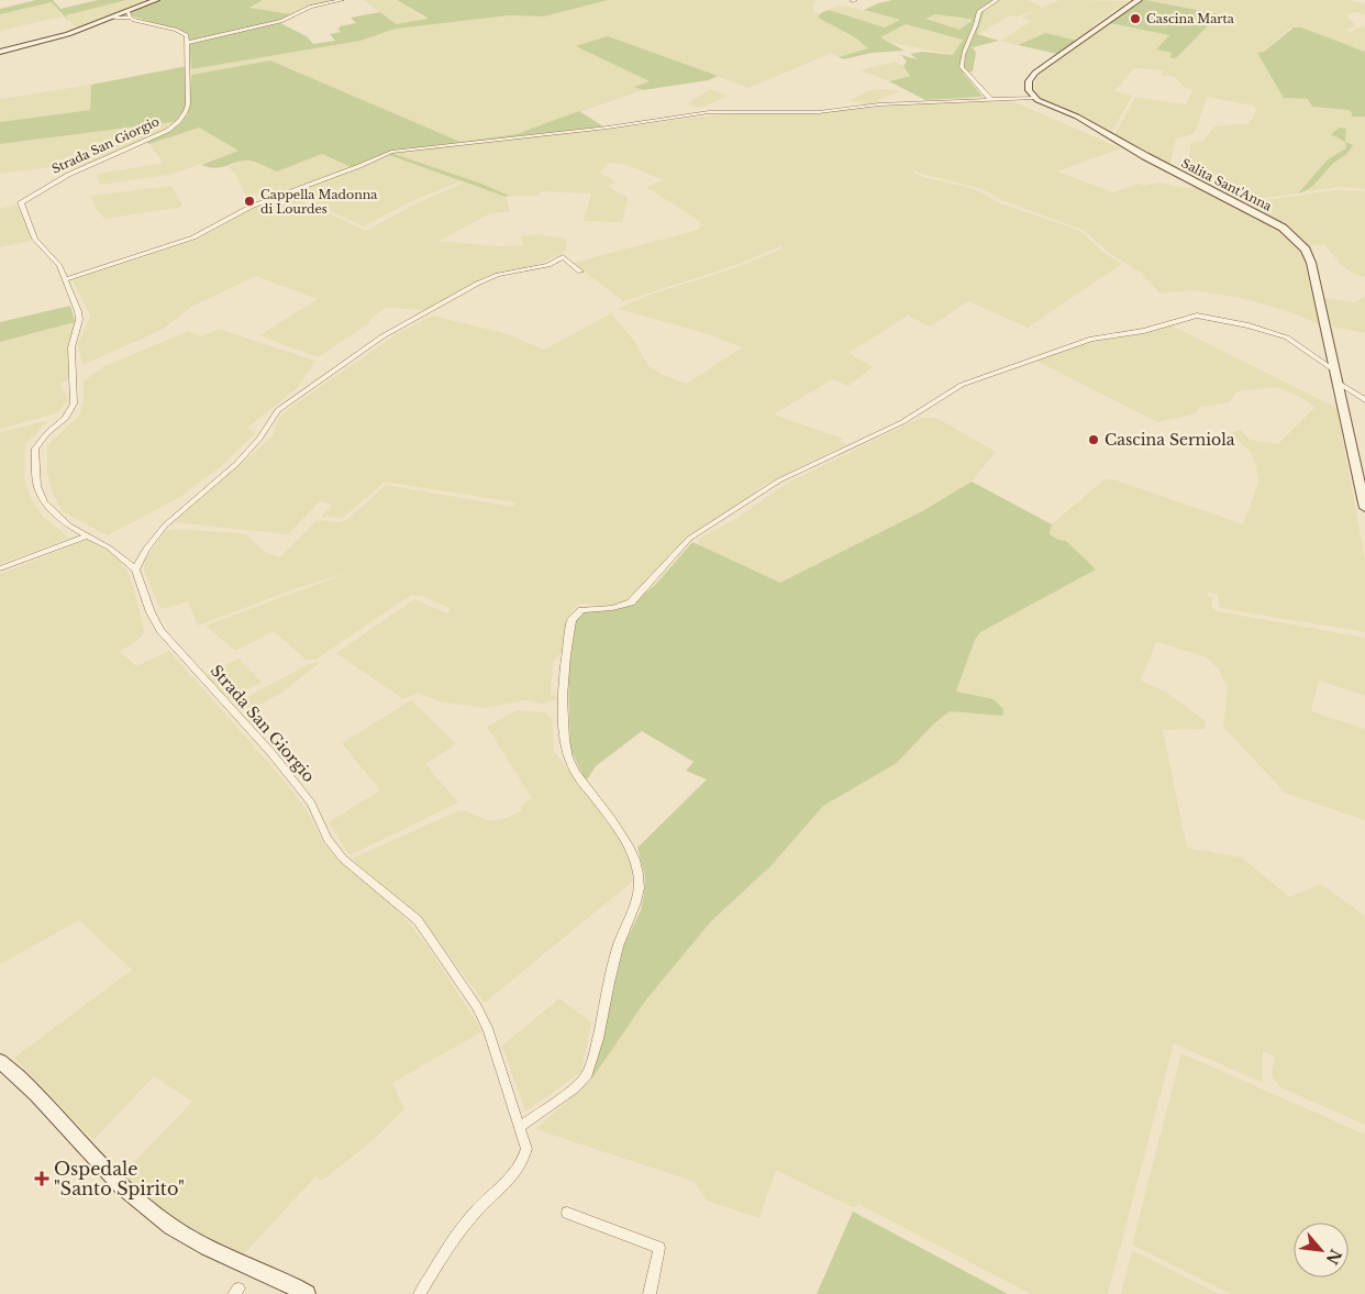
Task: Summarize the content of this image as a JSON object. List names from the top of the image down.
{
  "streets": {
    "street": ["Strada San Giorgio", "Salita Sant'Anna"]
  },
  "places": {
    "other": ["Cascina Marta", "Cappella Madonna di Lourdes", "Cascina Serniola"],
    "health": ["Ospedale \"Santo Spirito\""]
  },
  "north": "bottom right"
}
